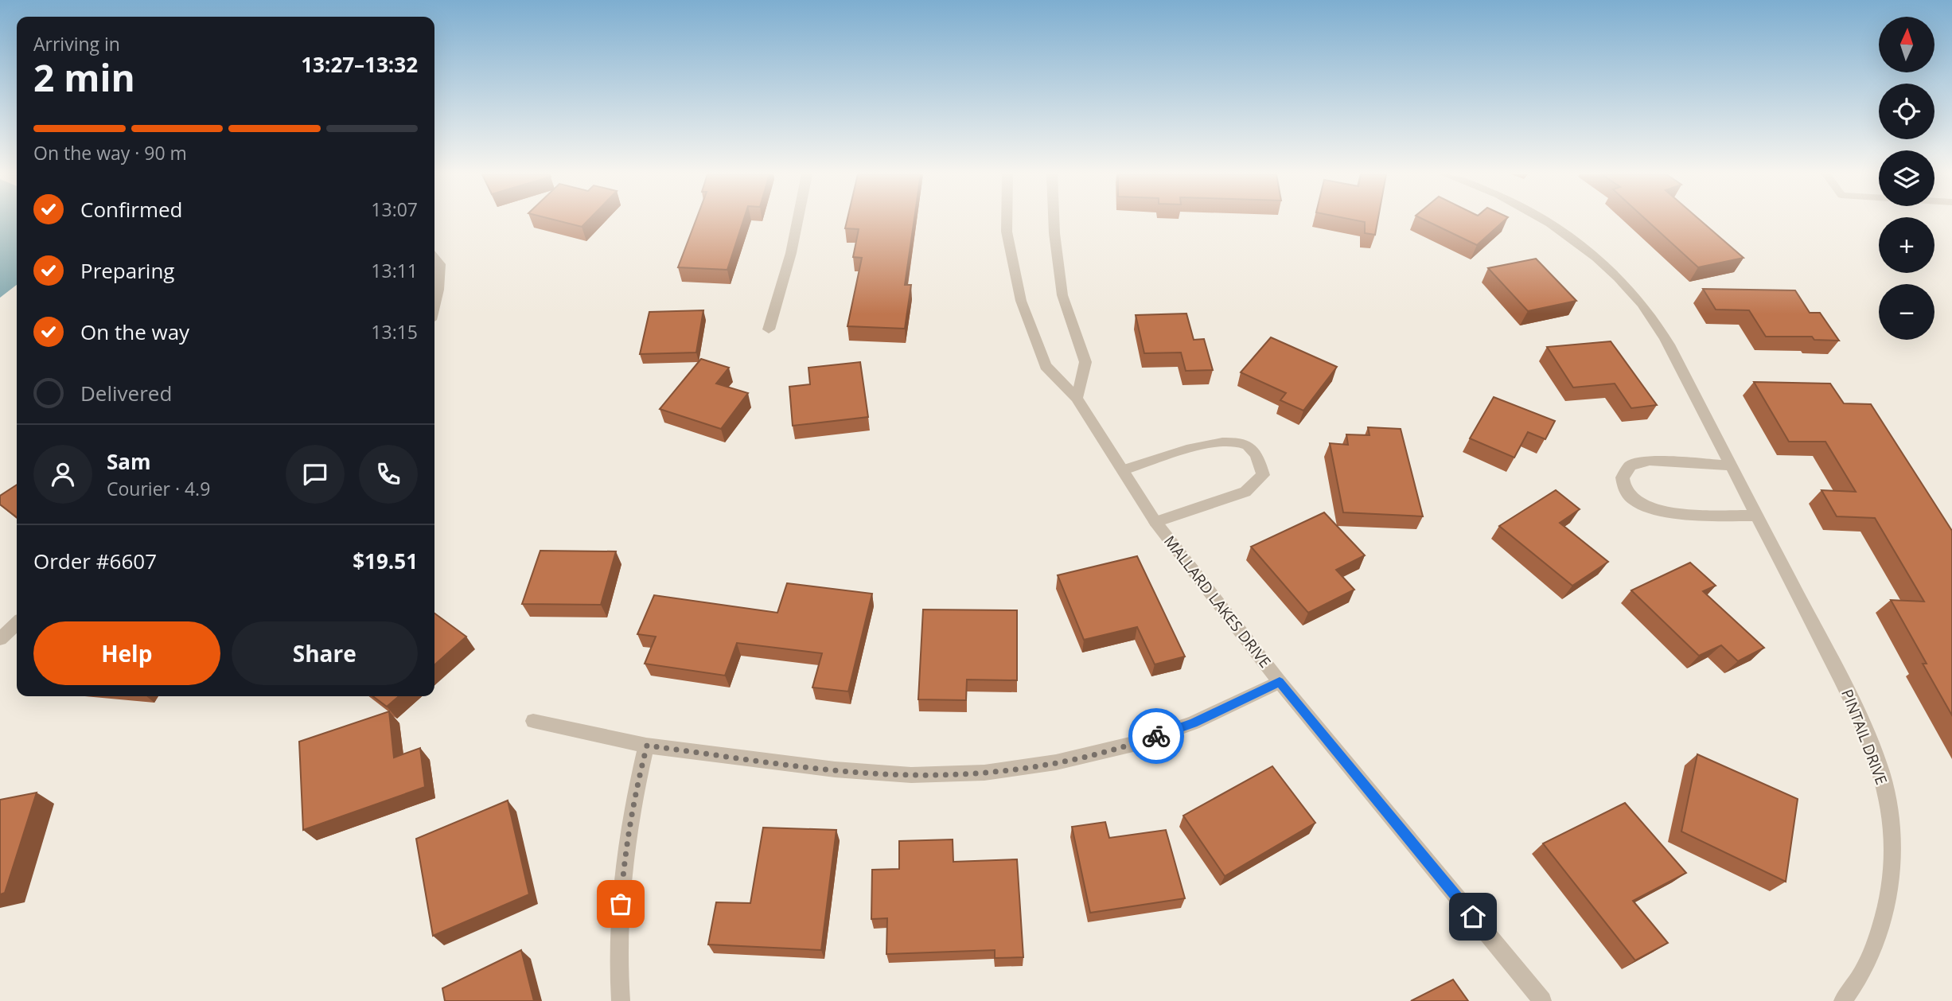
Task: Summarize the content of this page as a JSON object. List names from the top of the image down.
{
  "streets": {
    "street": ["MALLARD LAKES DRIVE", "PINTAIL DRIVE"]
  },
  "north": "top",
  "page": {
    "map_buttons": ["+", "−"],
    "heading": ["2 min", "Arriving in", "13:27–13:32"],
    "panel": [
      "Sam",
      "Courier · 4.9",
      "Order #6607",
      "$19.51"
    ],
    "bar": "On the way · 90 m",
    "list": [
      ["Confirmed", "13:07"],
      ["Preparing", "13:11"],
      ["On the way", "13:15"],
      "Delivered"
    ],
    "buttons": ["Help", "Share"]
  }
}
